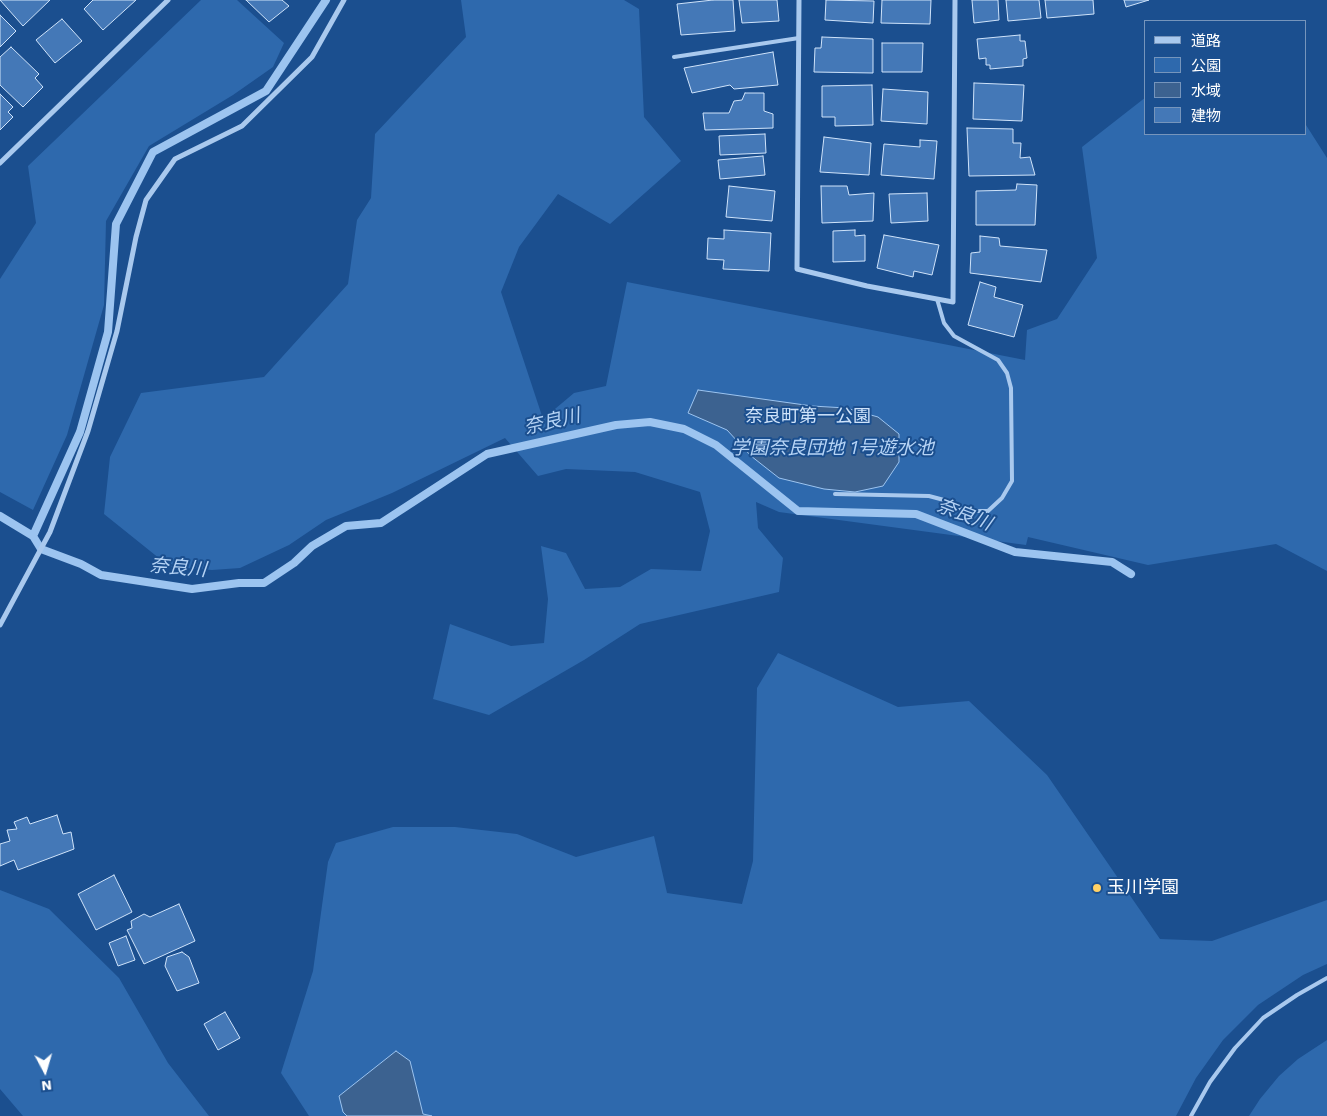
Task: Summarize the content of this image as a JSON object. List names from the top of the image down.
{
  "water": ["奈良川", "学園奈良団地 1号遊水池"],
  "parks": ["奈良町第一公園"],
  "places": ["玉川学園"],
  "legend": [
    "道路",
    "公園",
    "水域",
    "建物"
  ],
  "north": "bottom"
}
